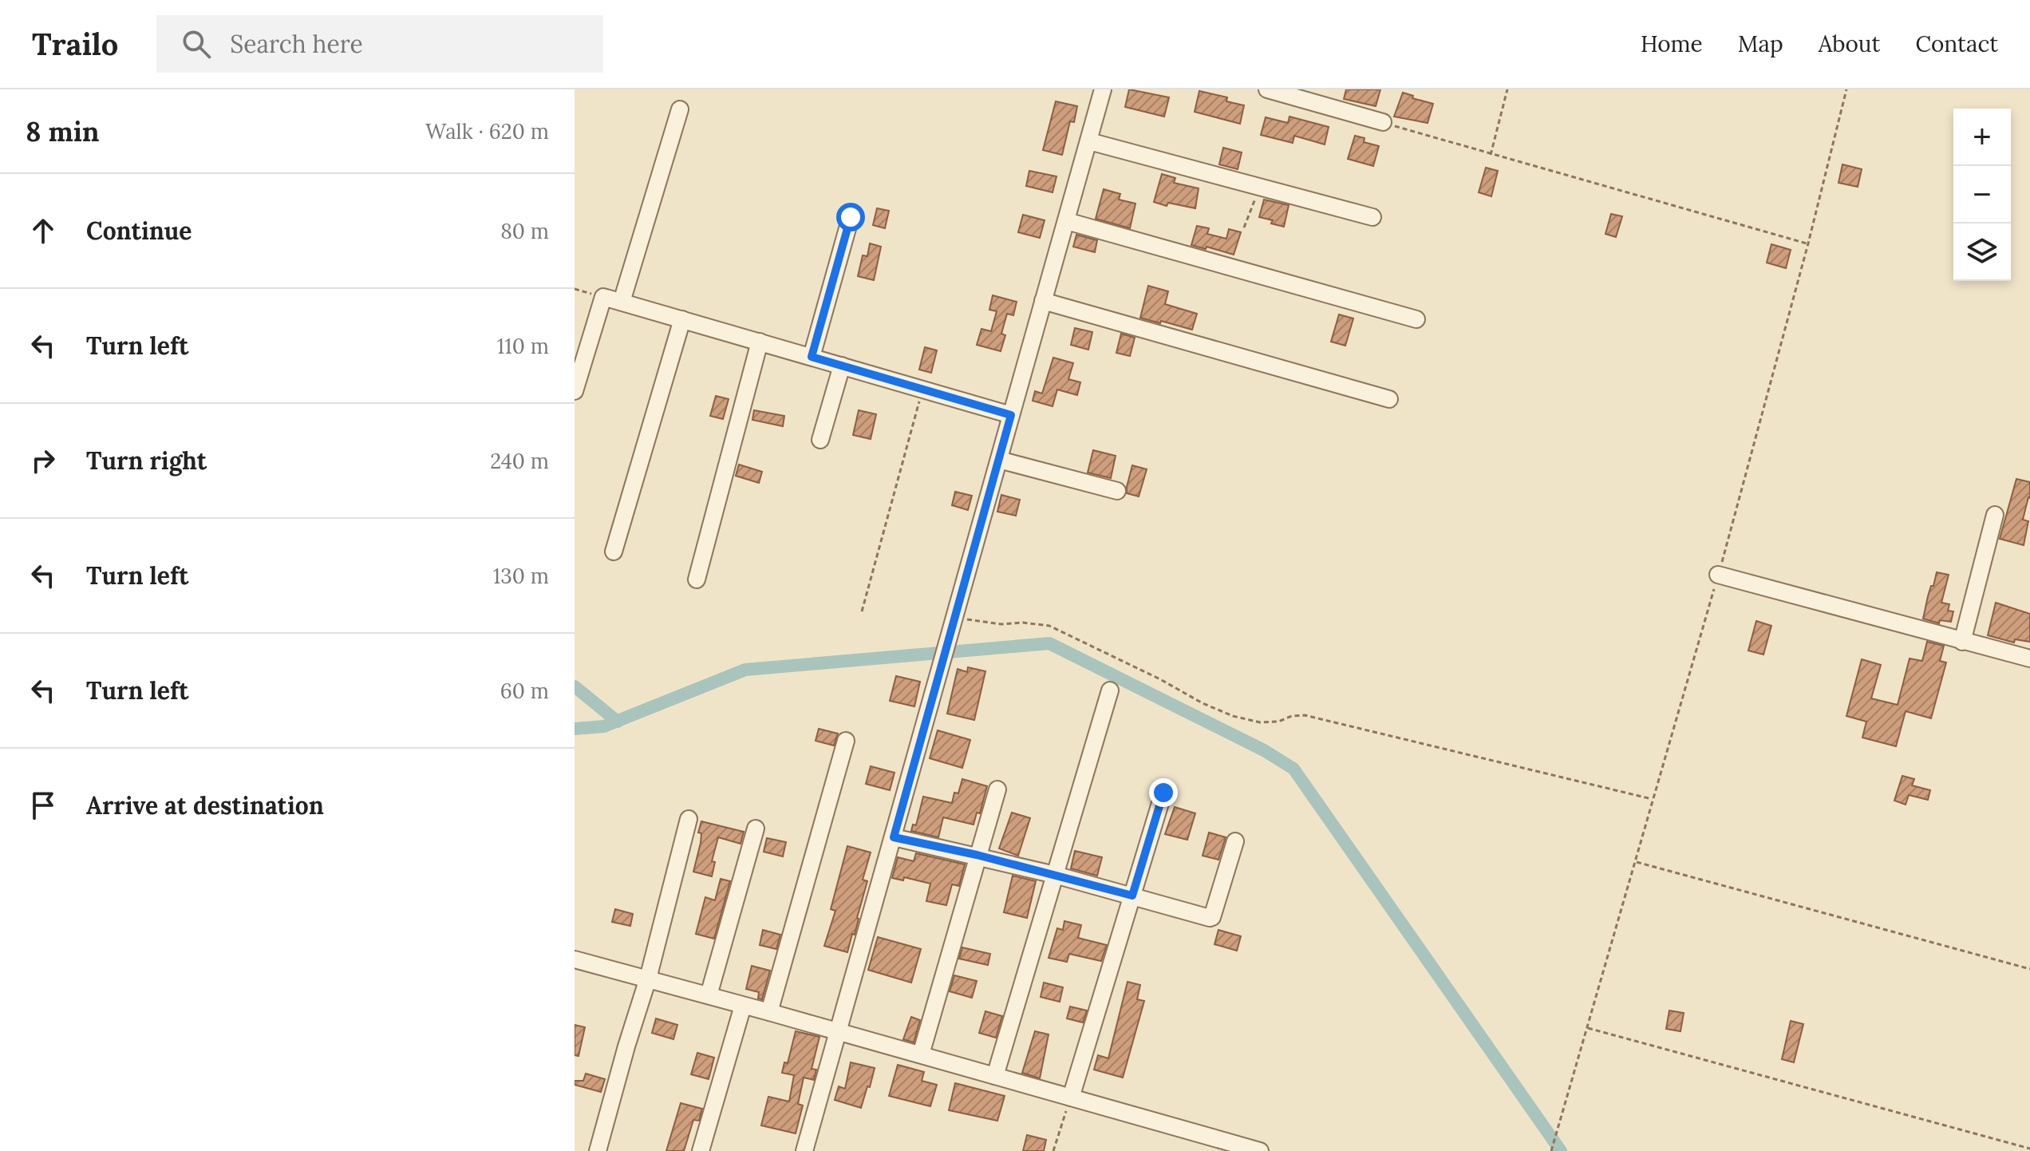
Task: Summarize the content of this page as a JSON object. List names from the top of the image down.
{
  "page": {
    "header": "Trailo",
    "search": "Search here",
    "nav": [
      "Home",
      "Map",
      "About",
      "Contact"
    ],
    "heading": ["8 min", "Walk · 620 m"],
    "map_buttons": ["+", "−"],
    "list": [
      ["Continue", "80 m"],
      ["Turn left", "110 m"],
      ["Turn right", "240 m"],
      ["Turn left", "130 m"],
      ["Turn left", "60 m"],
      "Arrive at destination"
    ]
  }
}
